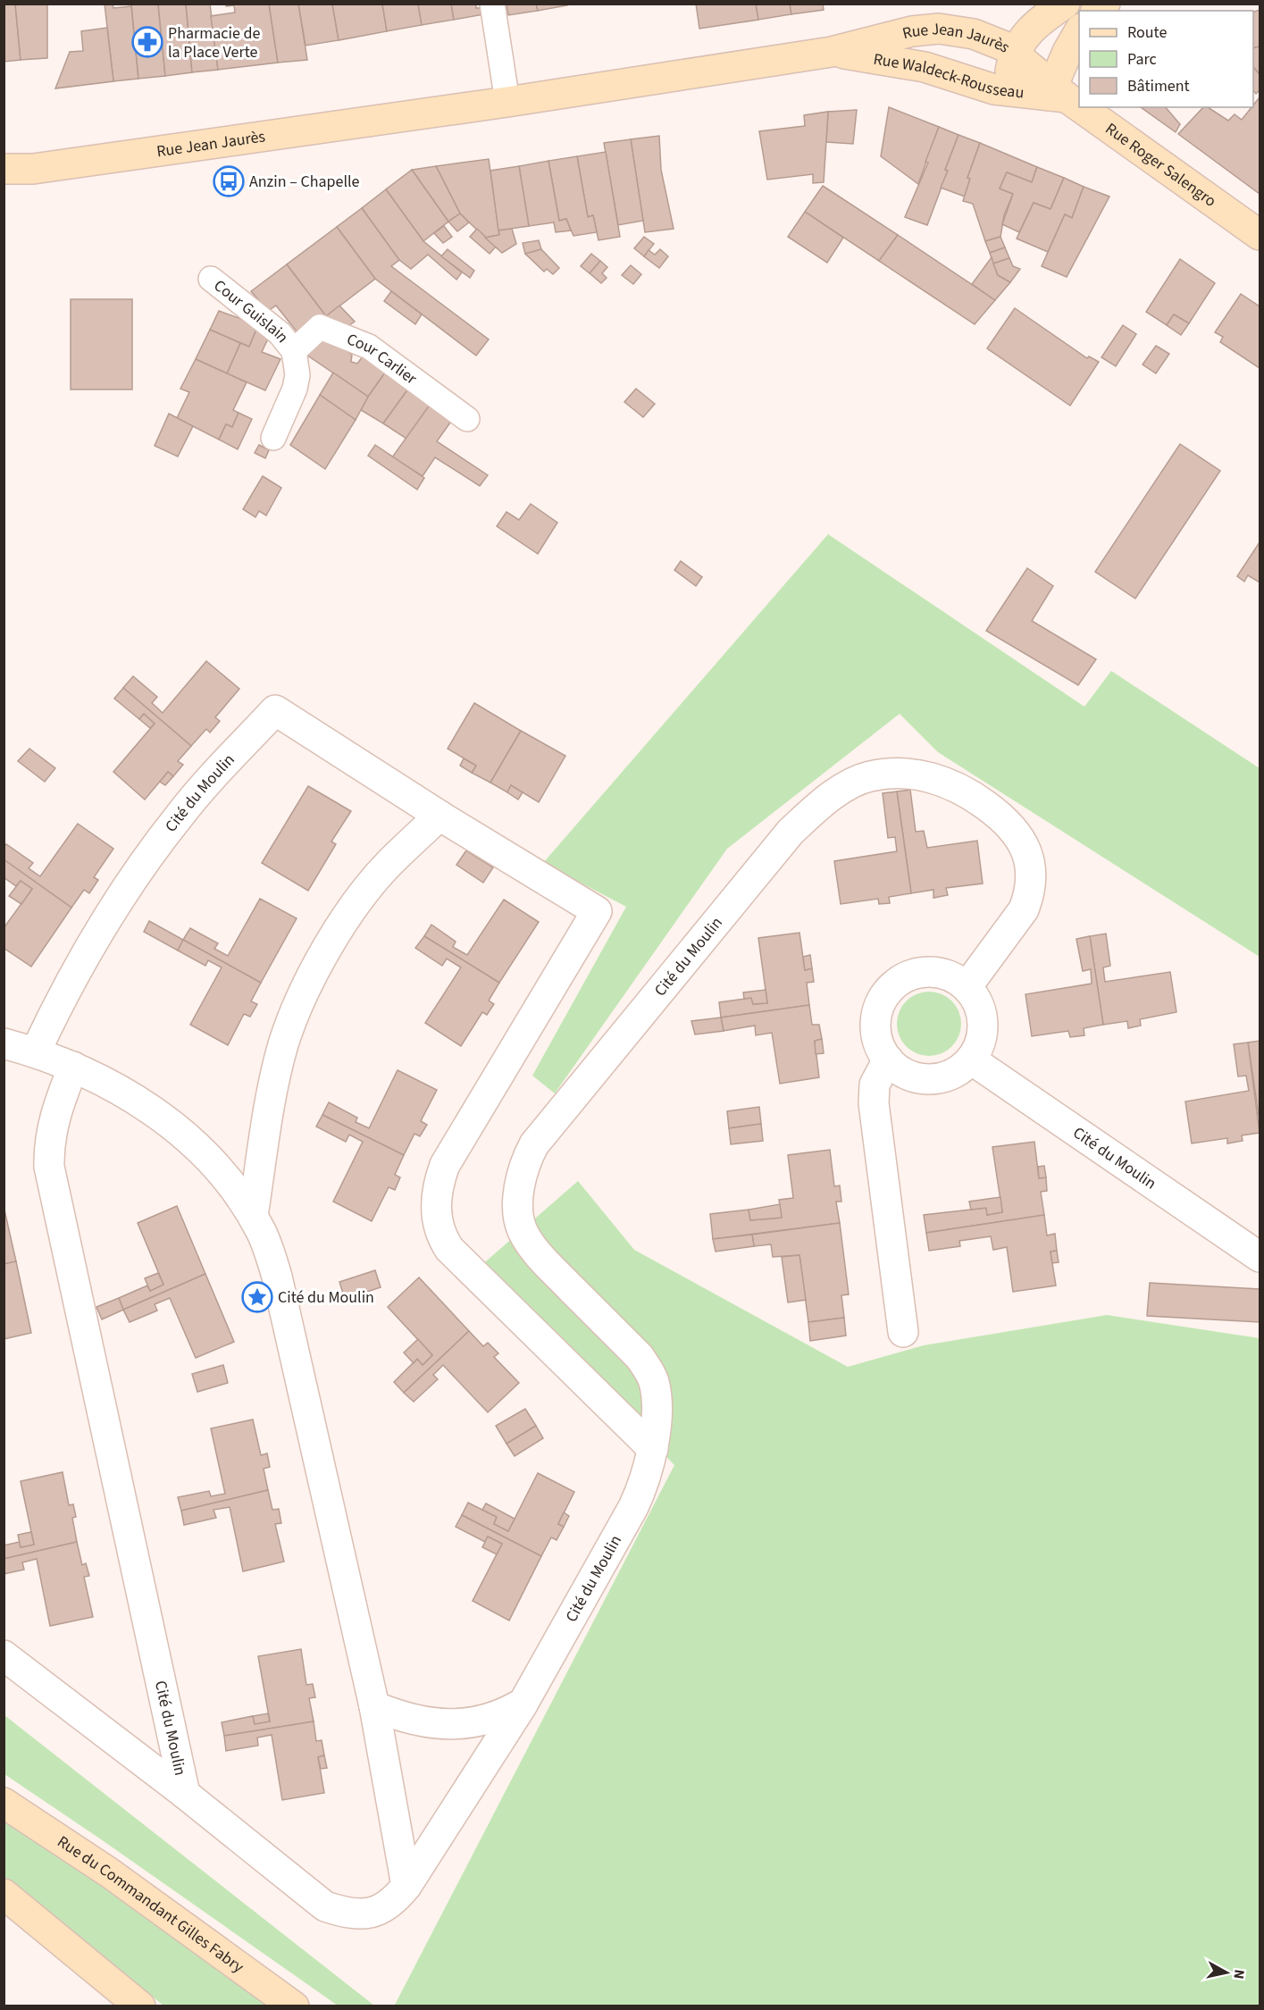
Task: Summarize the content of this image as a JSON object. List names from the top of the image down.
{
  "streets": {
    "street": [
      "Rue Jean Jaurès",
      "Rue Waldeck-Rousseau",
      "Rue Roger Salengro",
      "Cité du Moulin",
      "Rue du Commandant Gilles Fabry"
    ],
    "lane": ["Cour Guislain", "Cour Carlier"]
  },
  "crossings": [
    ["Rue Jean Jaurès", "Rue Waldeck-Rousseau"],
    ["Rue Jean Jaurès", "Rue Roger Salengro"],
    ["Rue Waldeck-Rousseau", "Rue Roger Salengro"],
    ["Cour Guislain", "Cour Carlier"]
  ],
  "places": {
    "pharmacy": ["Pharmacie de la Place Verte"],
    "bus stop": ["Anzin – Chapelle"],
    "place": ["Cité du Moulin"]
  },
  "legend": ["Route", "Parc", "Bâtiment"],
  "north": "right"
}
